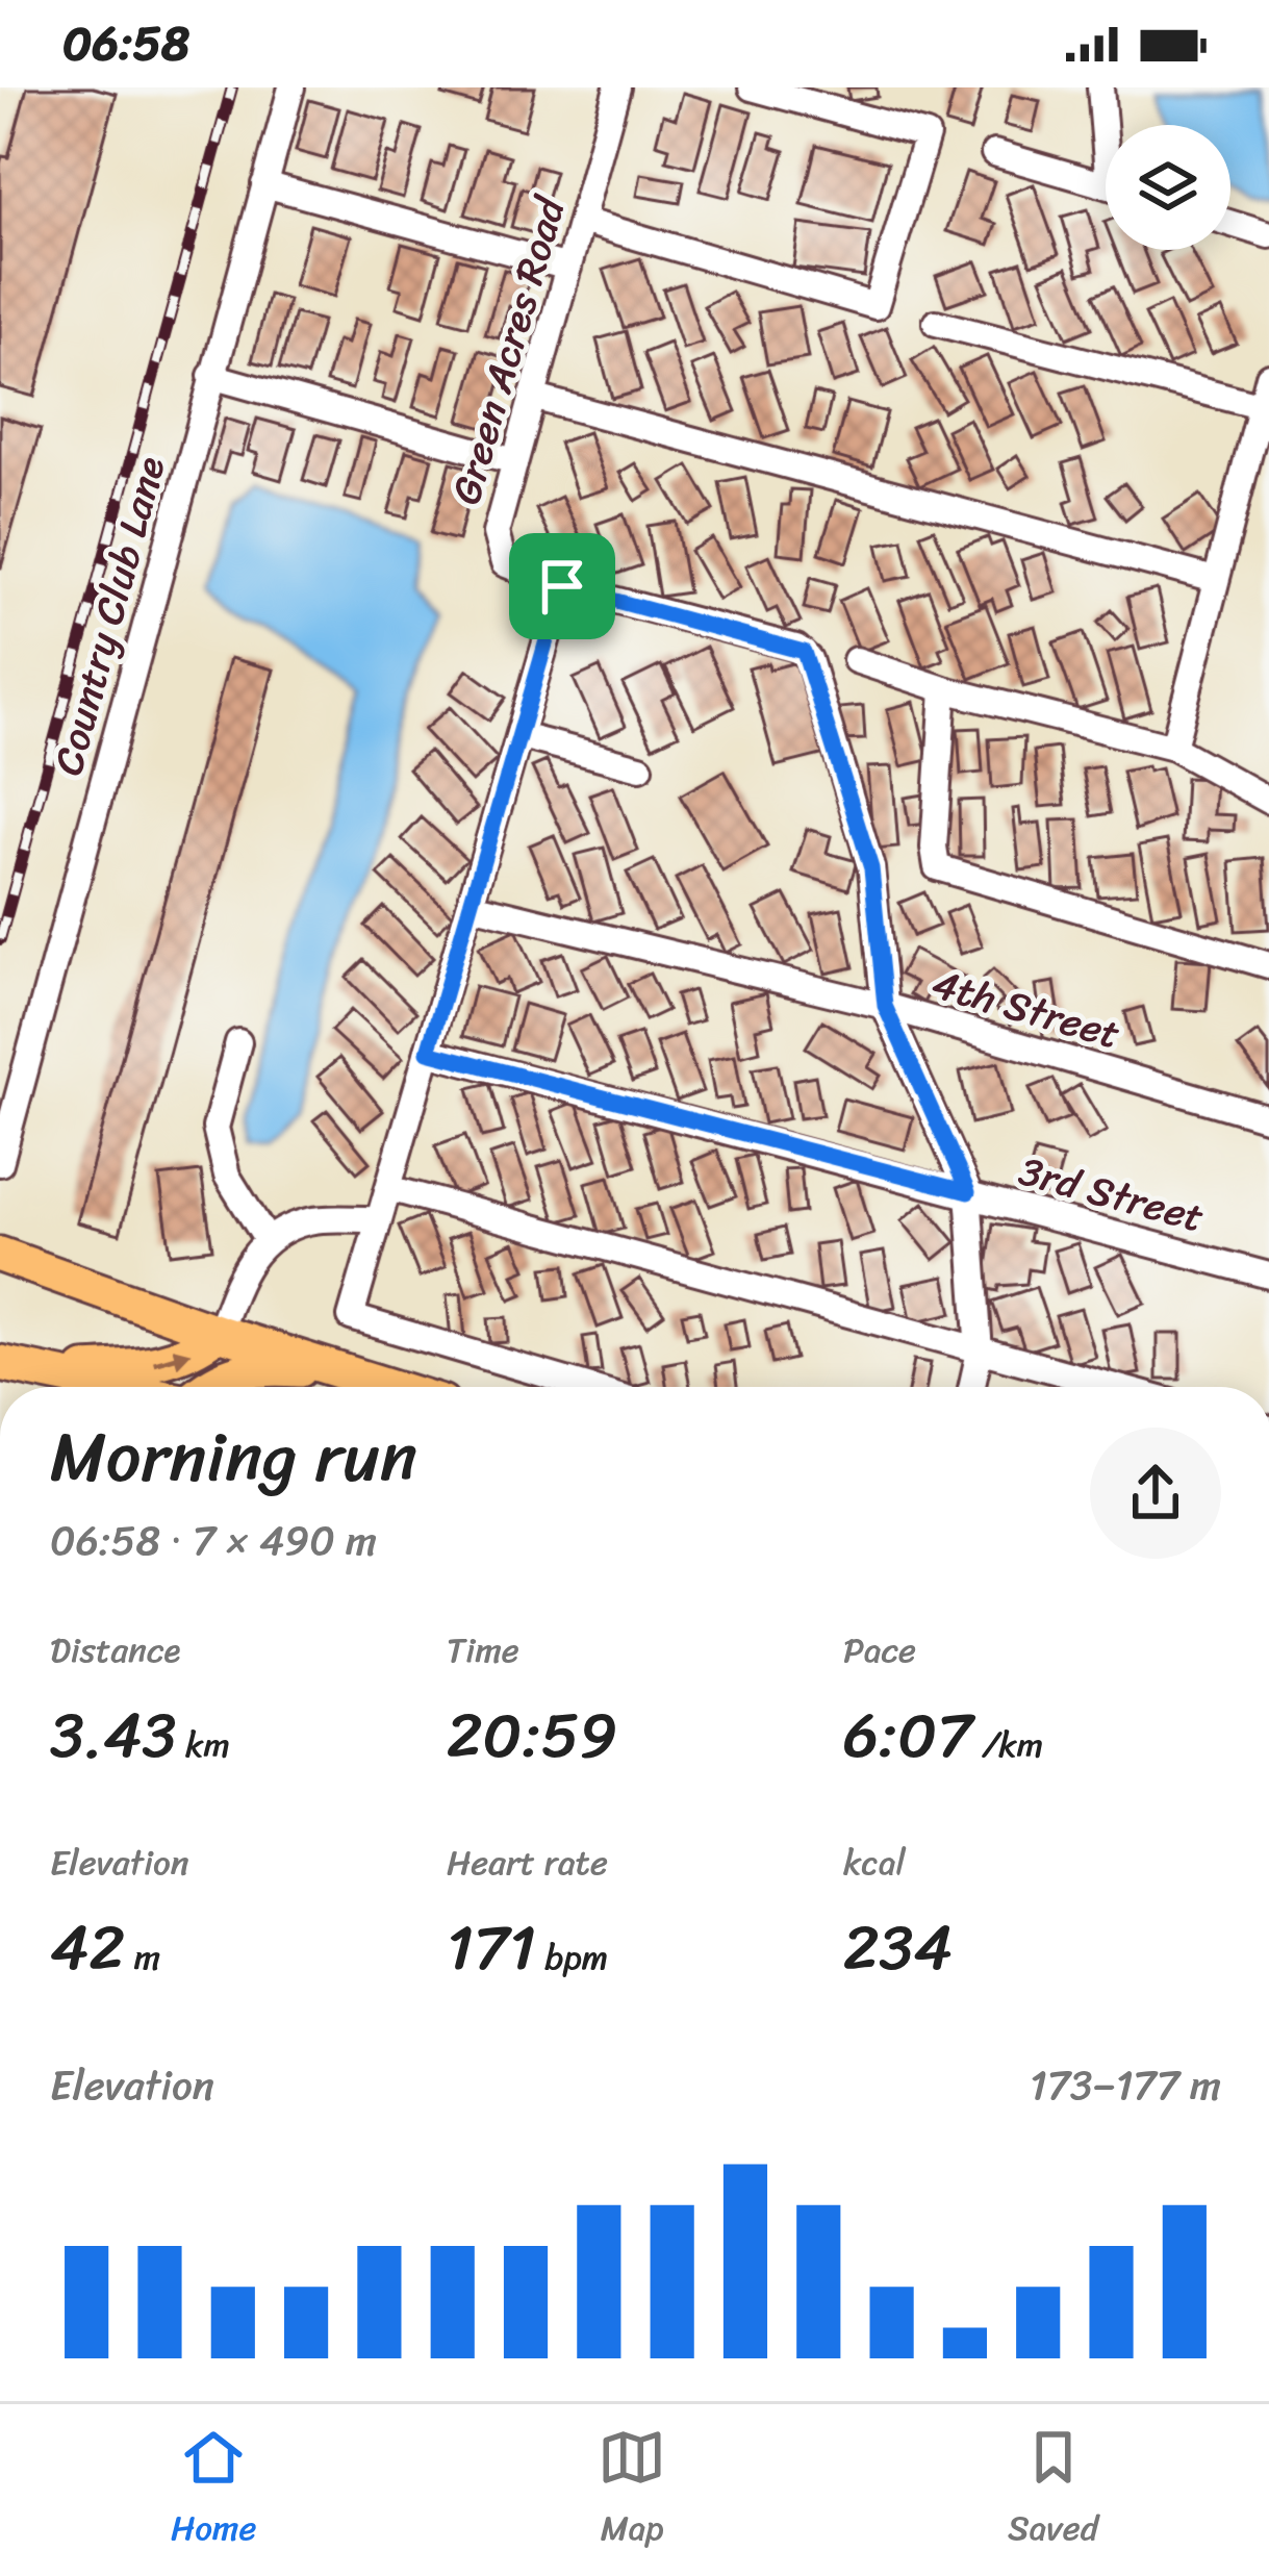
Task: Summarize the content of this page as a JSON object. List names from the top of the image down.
{
  "streets": {
    "street": [
      "Green Acres Road",
      "Country Club Lane",
      "4th Street",
      "3rd Street"
    ]
  },
  "page": {
    "status": "06:58",
    "heading": ["Morning run", "06:58 · 7 × 490 m"],
    "stats": [
      ["Distance", "3.43 km"],
      ["Time", "20:59"],
      ["Pace", "6:07 /km"],
      ["Elevation", "42 m"],
      ["Heart rate", "171 bpm"],
      ["kcal", "234"]
    ],
    "chart": ["Elevation", "173–177 m"],
    "tabs": ["Home", "Map", "Saved"]
  }
}
